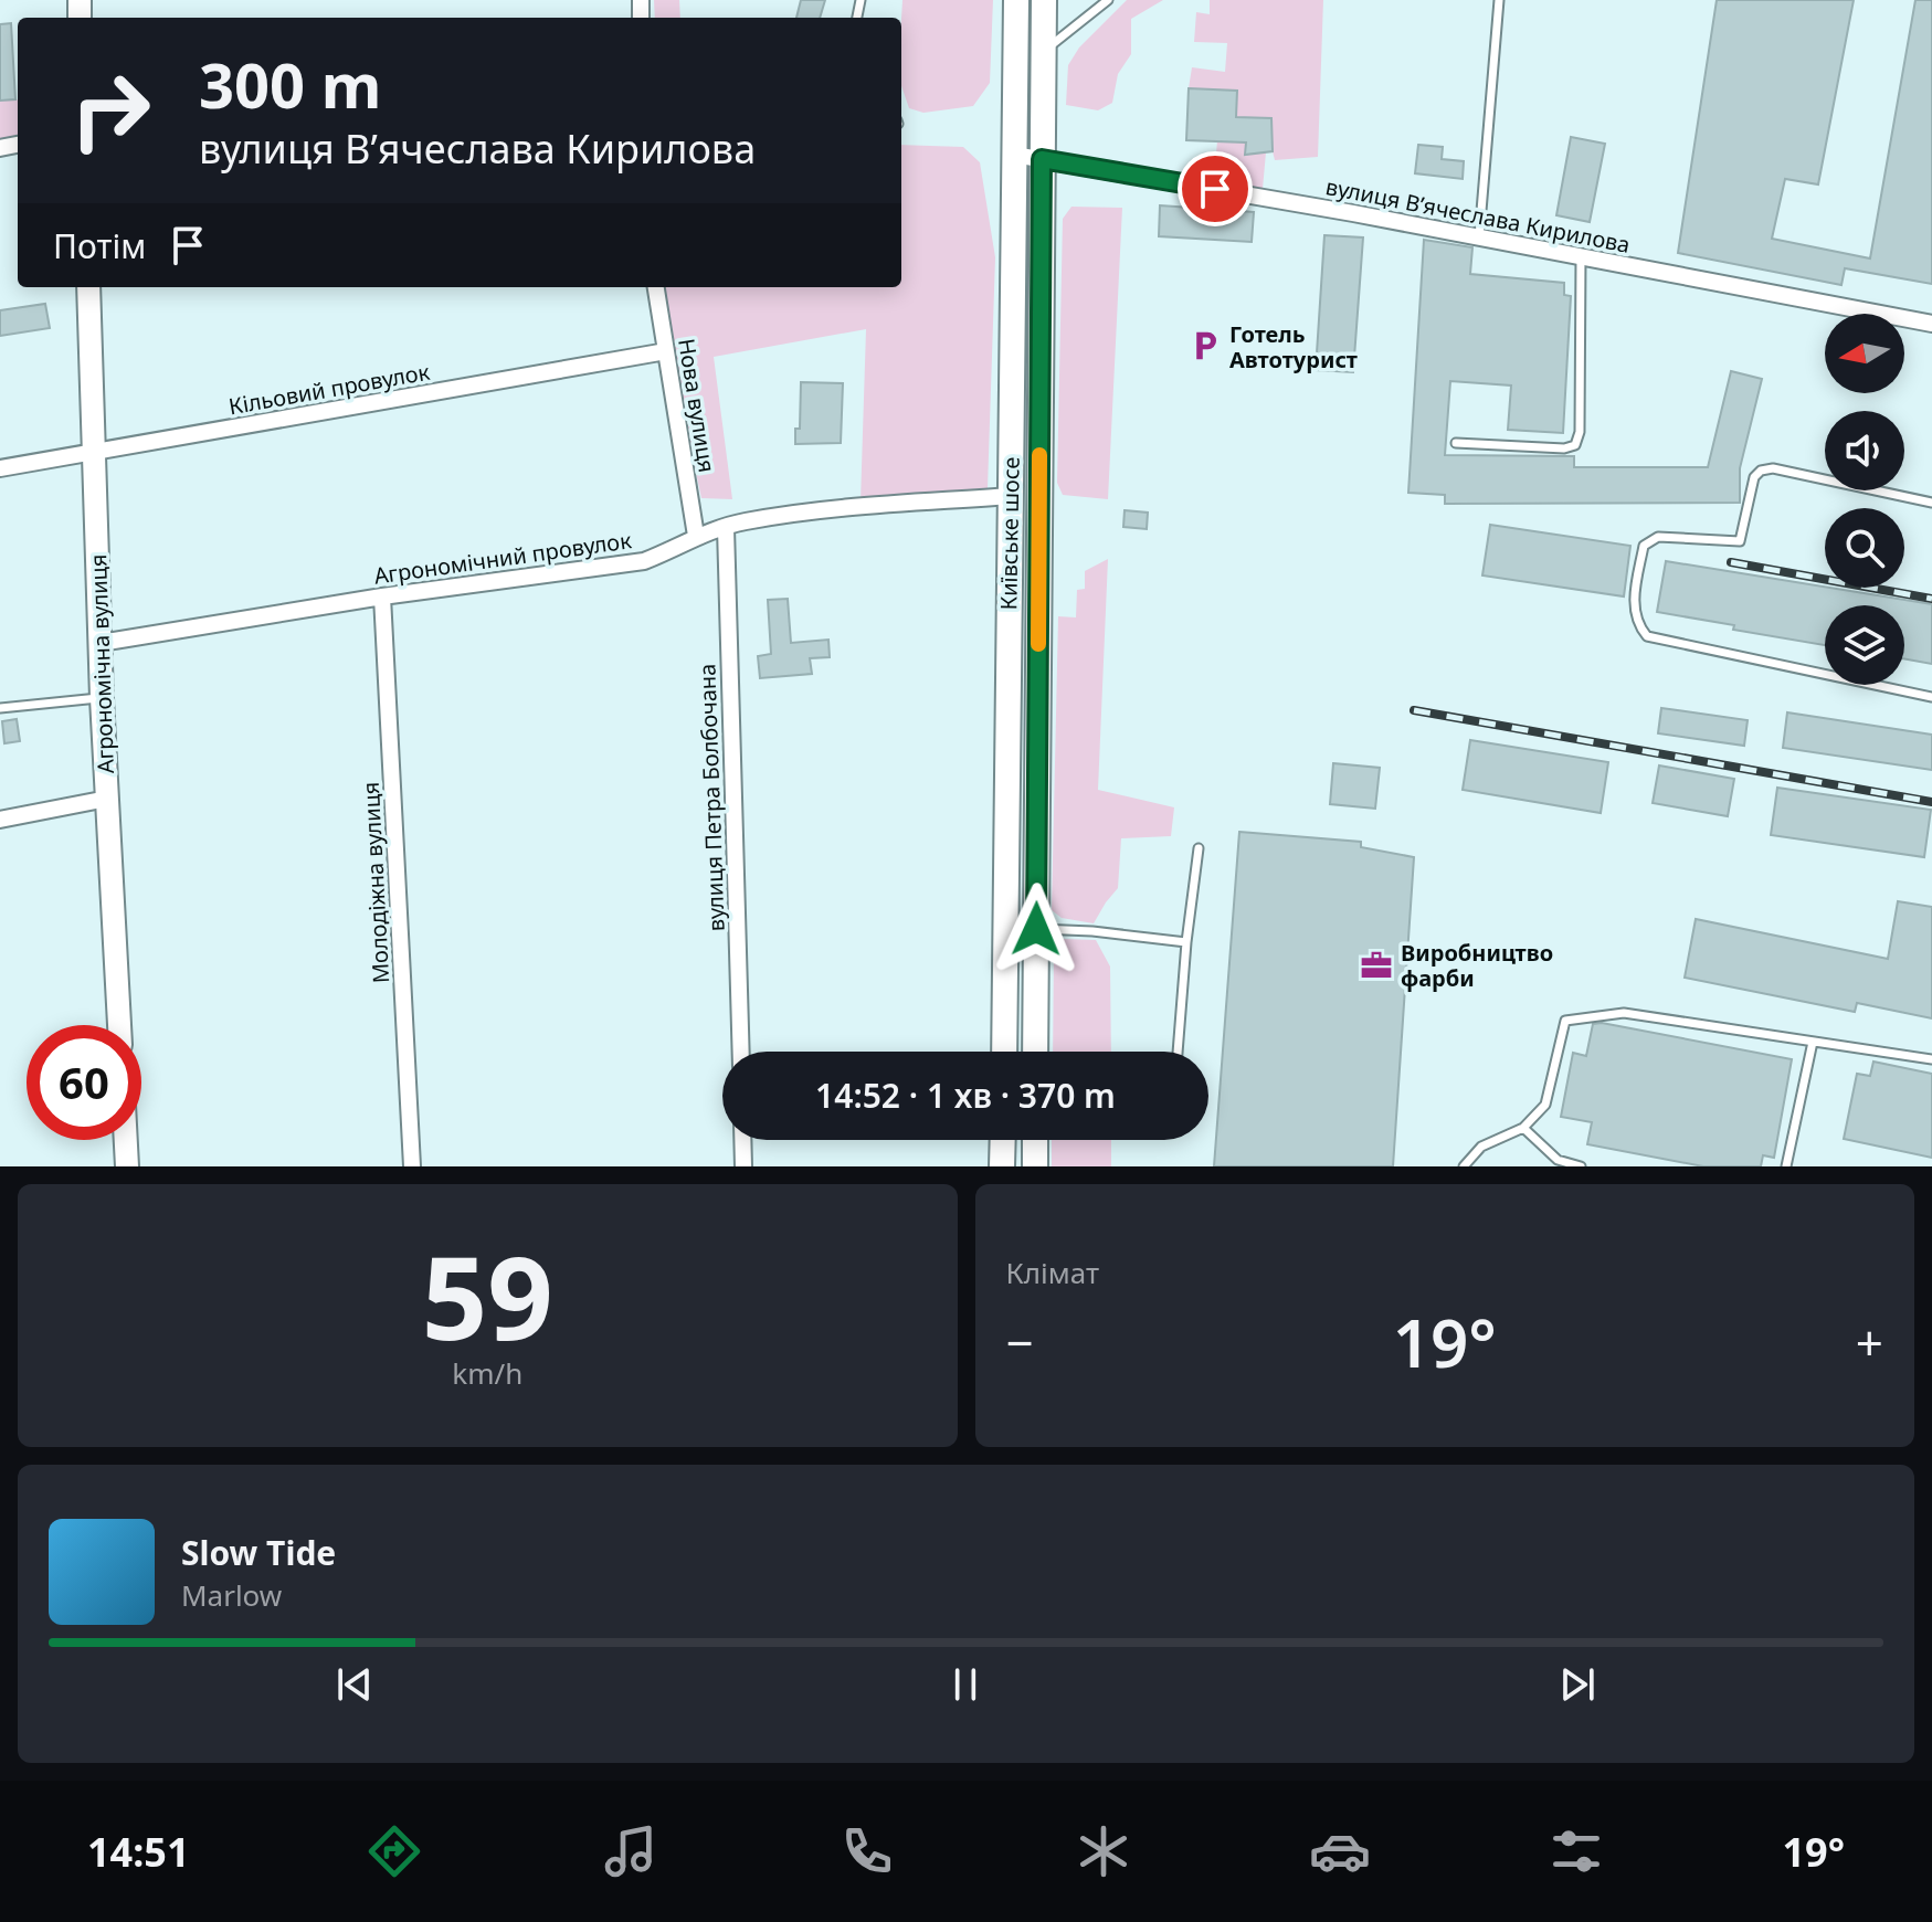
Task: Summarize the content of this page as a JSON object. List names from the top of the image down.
{
  "streets": {
    "main road": ["Київське шосе"],
    "street": [
      "вулиця Вʼячеслава Кирилова",
      "Кільовий провулок",
      "Нова вулиця",
      "Агрономічний провулок",
      "Агрономічна вулиця",
      "вулиця Петра Болбочана",
      "Молодіжна вулиця"
    ]
  },
  "crossings": [
    ["вулиця Вʼячеслава Кирилова", "Київське шосе"],
    ["Кільовий провулок", "Нова вулиця"],
    ["Кільовий провулок", "Агрономічна вулиця"],
    ["Нова вулиця", "Агрономічний провулок"],
    ["Київське шосе", "Агрономічний провулок"],
    ["Агрономічний провулок", "Агрономічна вулиця"],
    ["Агрономічний провулок", "вулиця Петра Болбочана"],
    ["Агрономічний провулок", "Молодіжна вулиця"]
  ],
  "places": {
    "parking": ["Готель Автотурист"],
    "office": ["Виробництво фарби"]
  },
  "north": "left",
  "page": {
    "turn": ["300 m", "вулиця Вʼячеслава Кирилова"],
    "then": "Потім",
    "limit": "60",
    "trip": "14:52 · 1 хв · 370 m",
    "tile": [
      ["59", "km/h"],
      "Клімат"
    ],
    "heat": ["−", "19°", "+"],
    "song": ["Slow Tide", "Marlow"],
    "tabs": ["14:51", "19°"]
  }
}
